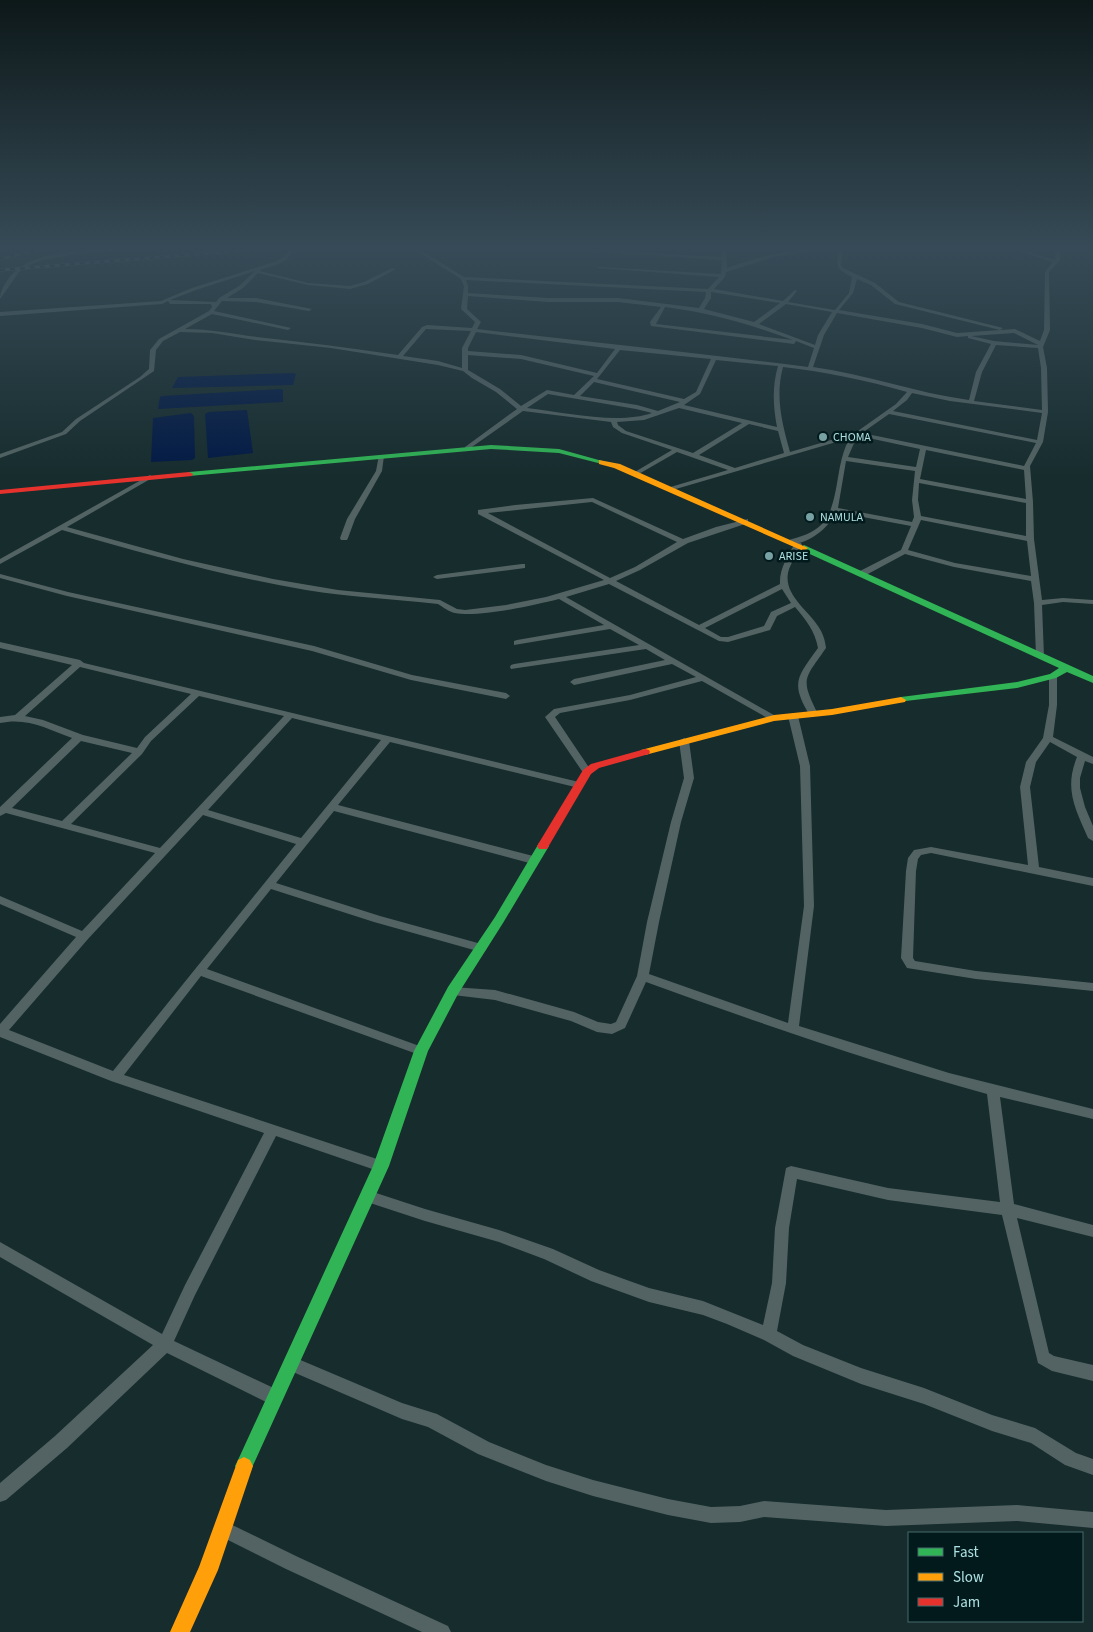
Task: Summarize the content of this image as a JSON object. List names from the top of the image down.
{
  "places": ["CHOMA", "NAMULA", "ARISE"],
  "legend": ["Fast", "Slow", "Jam"]
}
